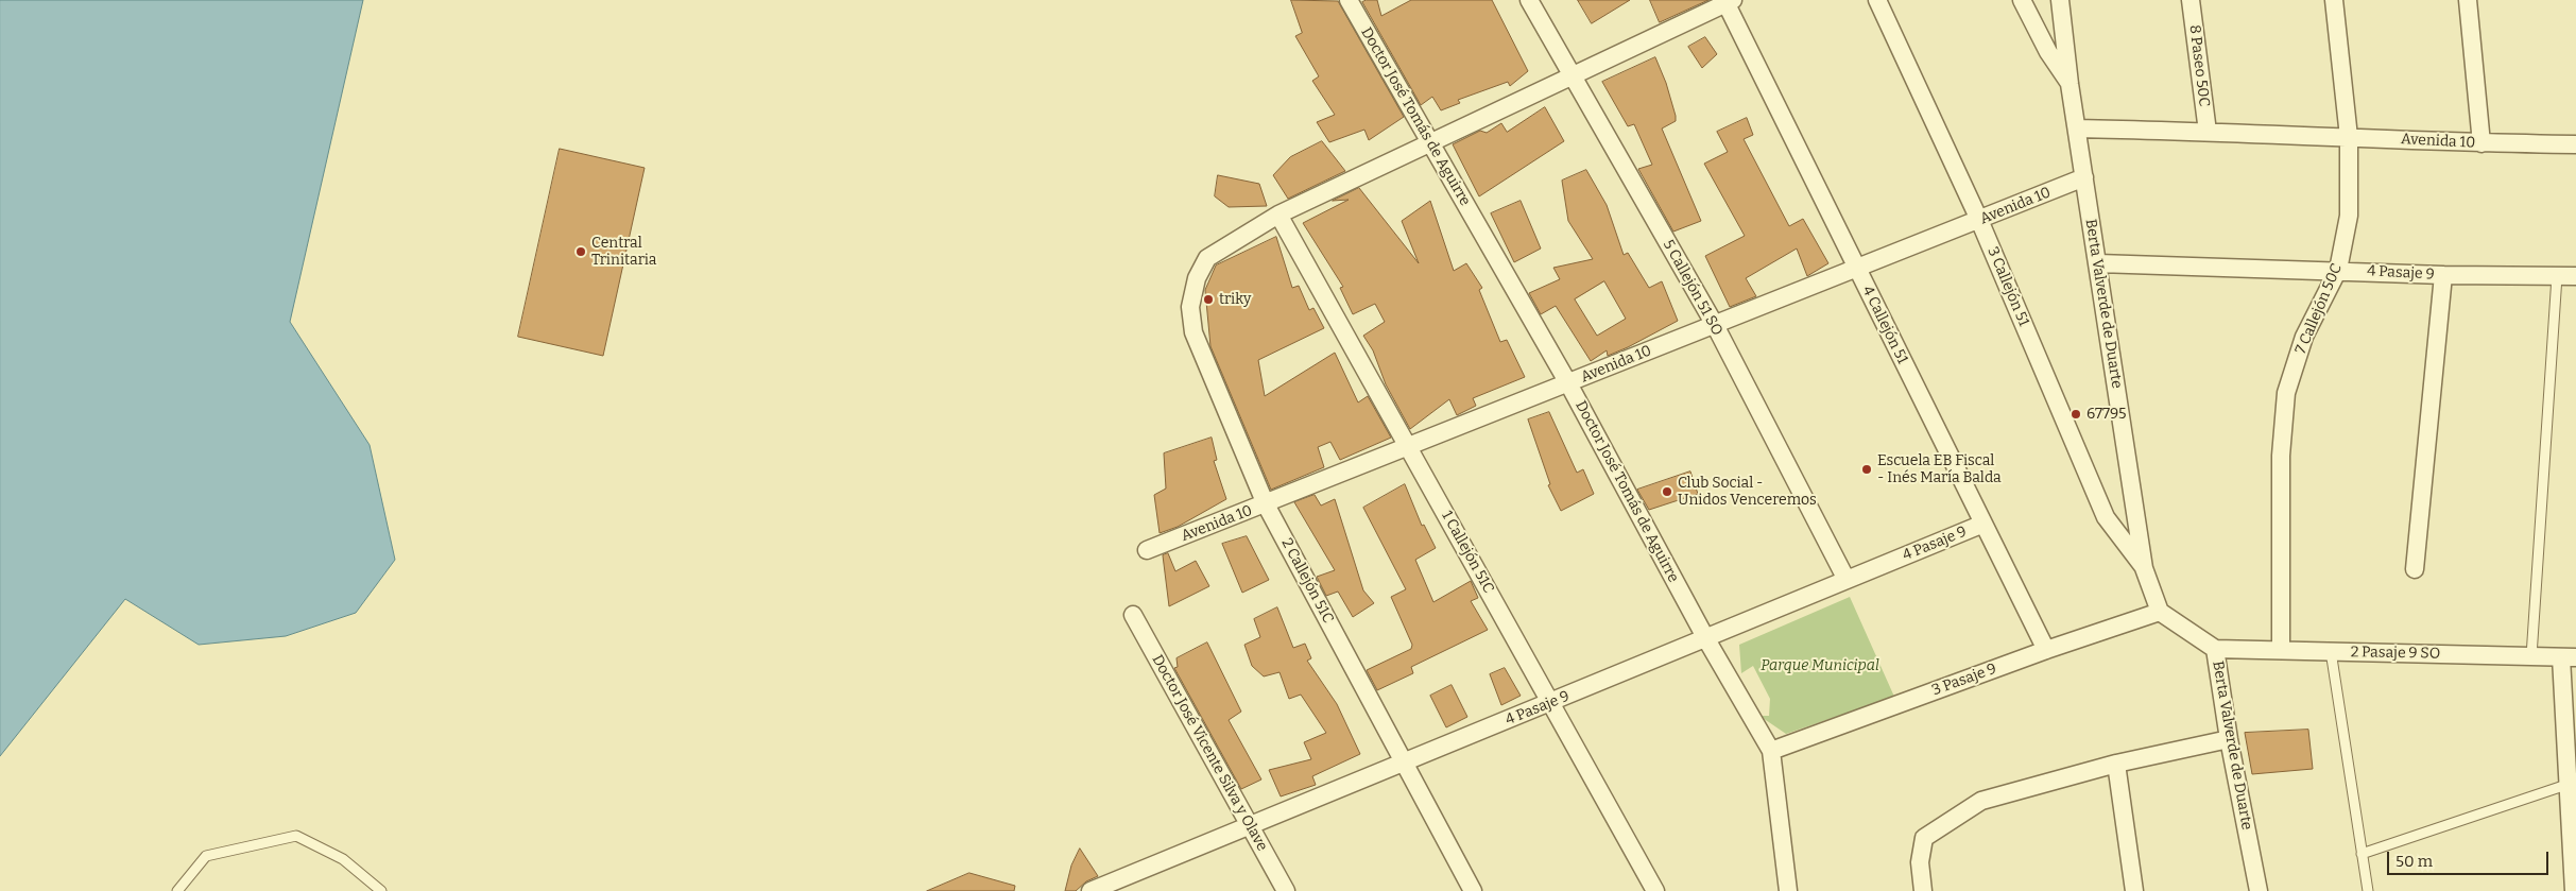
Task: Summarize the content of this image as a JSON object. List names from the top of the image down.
{
  "streets": {
    "street": [
      "8 Paseo 50C",
      "Doctor José Tomás de Aguirre",
      "Avenida 10",
      "4 Pasaje 9",
      "3 Callejón 51",
      "5 Callejón 51 SO",
      "Berta Valverde de Duarte",
      "7 Callejón 50C",
      "4 Callejón 51",
      "1 Callejón 51C",
      "2 Callejón 51C",
      "2 Pasaje 9 SO",
      "3 Pasaje 9",
      "Doctor José Vicente Silva y Olave"
    ]
  },
  "crossings": [
    ["8 Paseo 50C", "Avenida 10"],
    ["Doctor José Tomás de Aguirre", "Avenida 10"],
    ["Doctor José Tomás de Aguirre", "4 Pasaje 9"],
    ["Doctor José Tomás de Aguirre", "3 Pasaje 9"],
    ["Avenida 10", "3 Callejón 51"],
    ["Avenida 10", "5 Callejón 51 SO"],
    ["Avenida 10", "Berta Valverde de Duarte"],
    ["Avenida 10", "7 Callejón 50C"],
    ["Avenida 10", "4 Callejón 51"],
    ["Avenida 10", "1 Callejón 51C"],
    ["Avenida 10", "2 Callejón 51C"],
    ["4 Pasaje 9", "5 Callejón 51 SO"],
    ["4 Pasaje 9", "Berta Valverde de Duarte"],
    ["4 Pasaje 9", "7 Callejón 50C"],
    ["4 Pasaje 9", "4 Callejón 51"],
    ["4 Pasaje 9", "1 Callejón 51C"],
    ["4 Pasaje 9", "2 Callejón 51C"],
    ["4 Pasaje 9", "Doctor José Vicente Silva y Olave"],
    ["3 Callejón 51", "Berta Valverde de Duarte"],
    ["Berta Valverde de Duarte", "2 Pasaje 9 SO"],
    ["Berta Valverde de Duarte", "3 Pasaje 9"],
    ["7 Callejón 50C", "2 Pasaje 9 SO"],
    ["4 Callejón 51", "3 Pasaje 9"],
    ["1 Callejón 51C", "2 Callejón 51C"]
  ],
  "parks": ["Parque Municipal"],
  "places": [
    "Central Trinitaria",
    "triky",
    "67795",
    "Escuela EB Fiscal - Inés María Balda",
    "Club Social - Unidos Venceremos"
  ],
  "scale_bar": "50 m"
}
